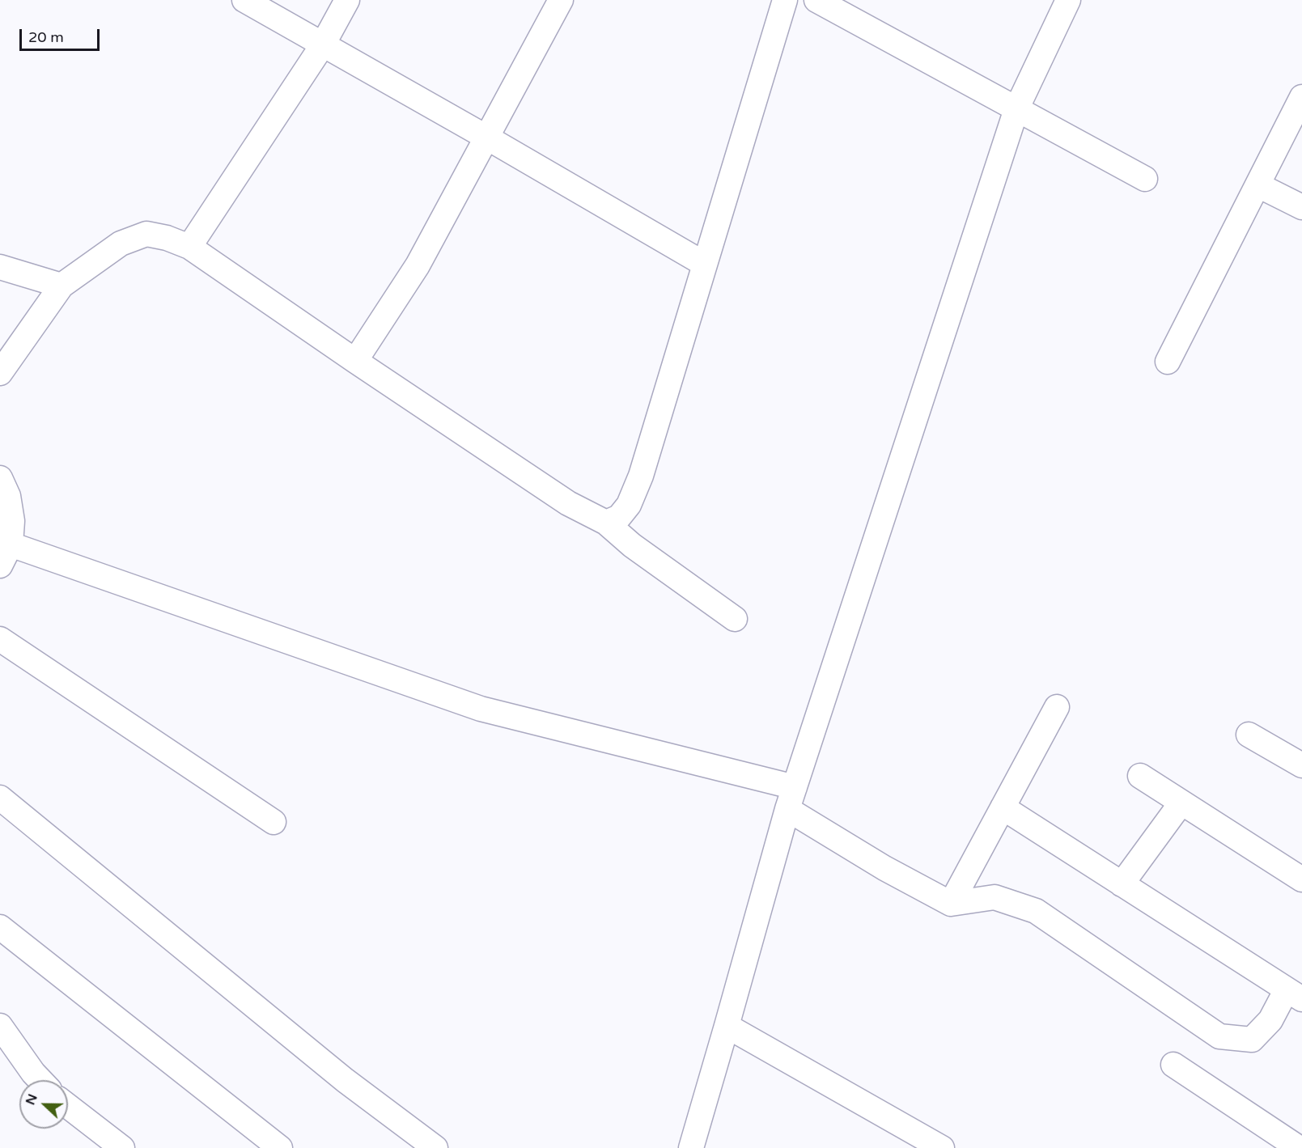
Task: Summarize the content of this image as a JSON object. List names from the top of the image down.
{
  "scale_bar": "20 m",
  "north": "left"
}
